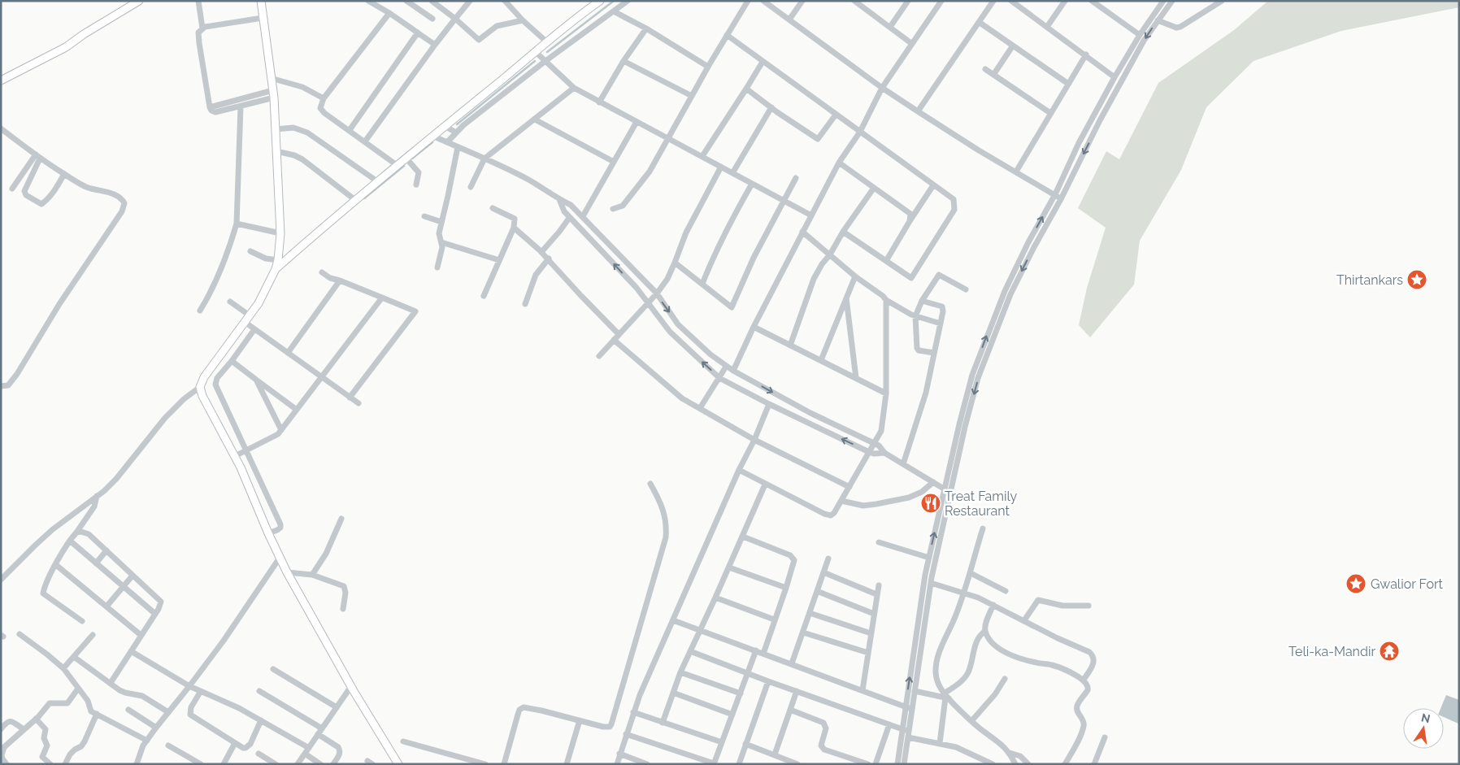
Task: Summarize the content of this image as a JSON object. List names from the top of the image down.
{
  "places": {
    "place": ["Thirtankars", "Gwalior Fort"],
    "restaurant": ["Treat Family Restaurant"],
    "temple": ["Teli-ka-Mandir"]
  },
  "north": "top"
}
